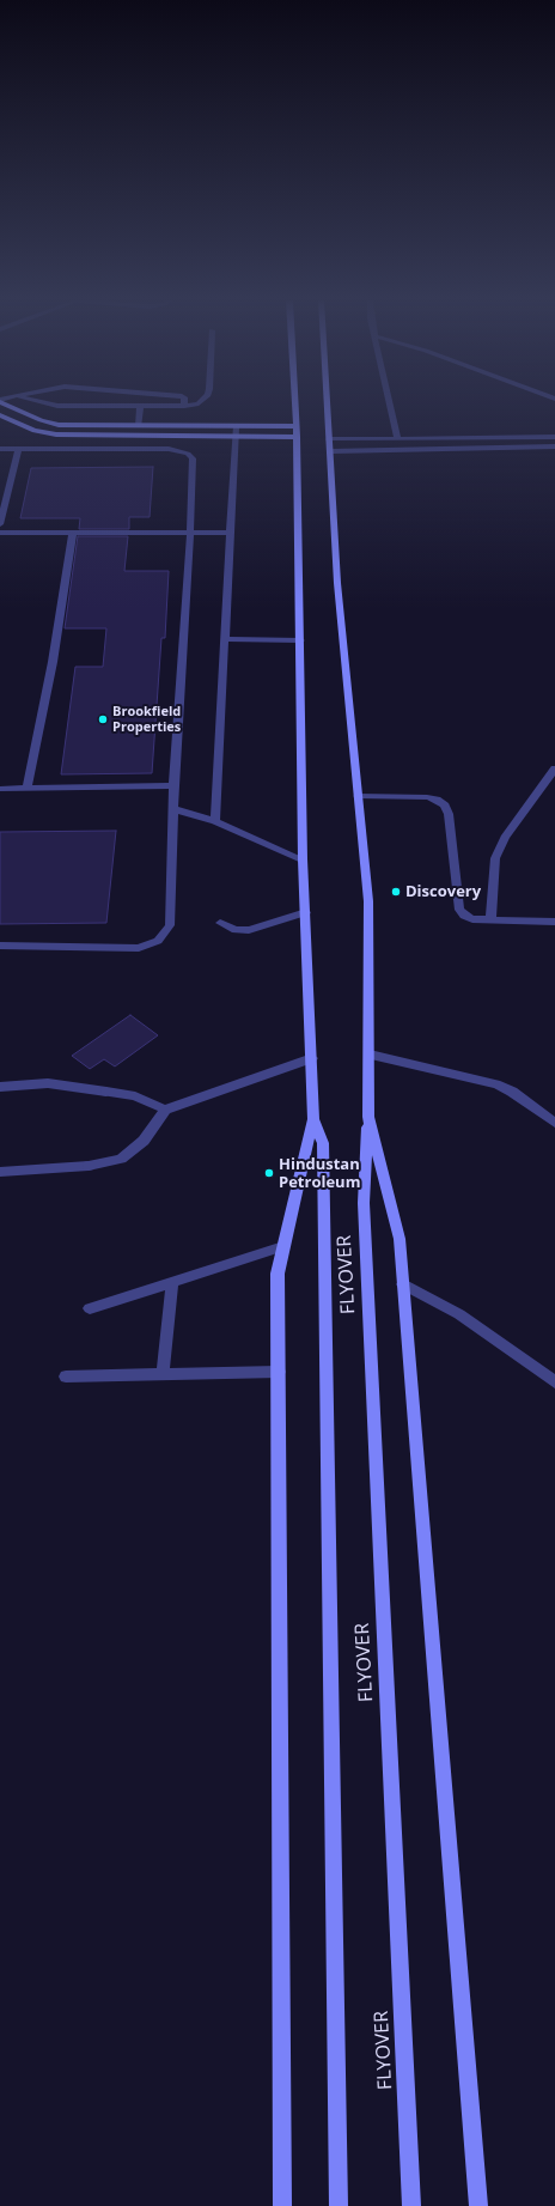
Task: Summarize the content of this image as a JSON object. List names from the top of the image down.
{
  "streets": {
    "main road": ["FLYOVER"]
  },
  "places": ["Brookfield Properties", "Discovery", "Hindustan Petroleum"]
}
